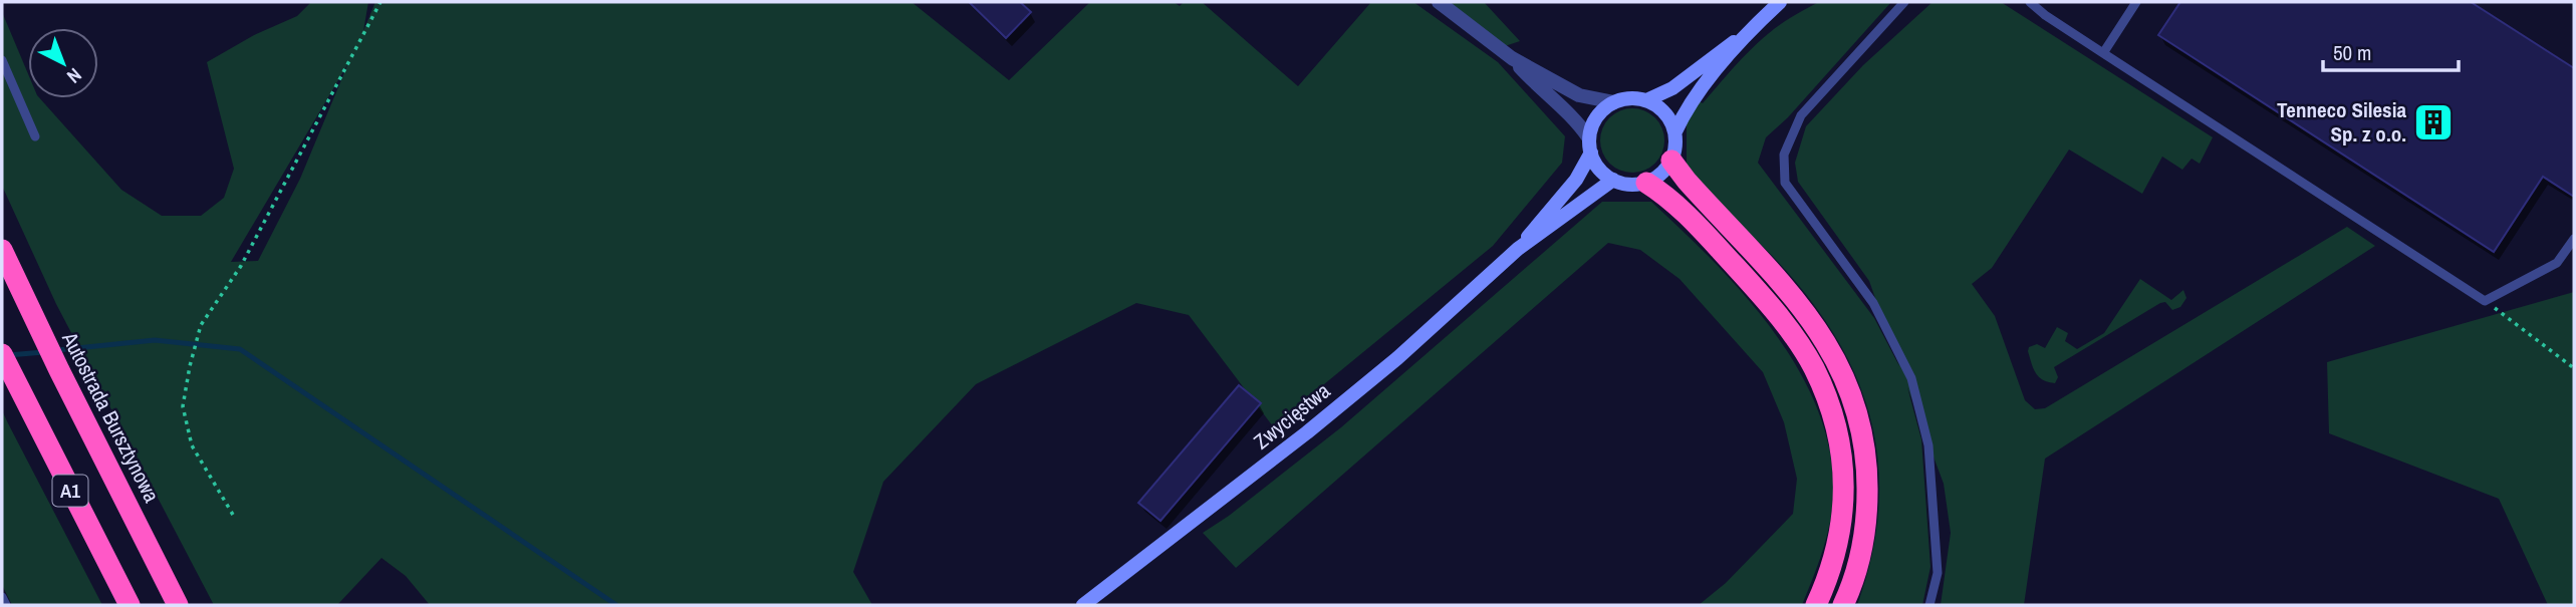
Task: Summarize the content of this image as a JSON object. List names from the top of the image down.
{
  "streets": {
    "highway": ["Autostrada Bursztynowa", "A1"],
    "main road": ["Zwycięstwa"]
  },
  "places": {
    "building": ["Tenneco Silesia Sp. z o.o."]
  },
  "scale_bar": "50 m",
  "north": "bottom right"
}
